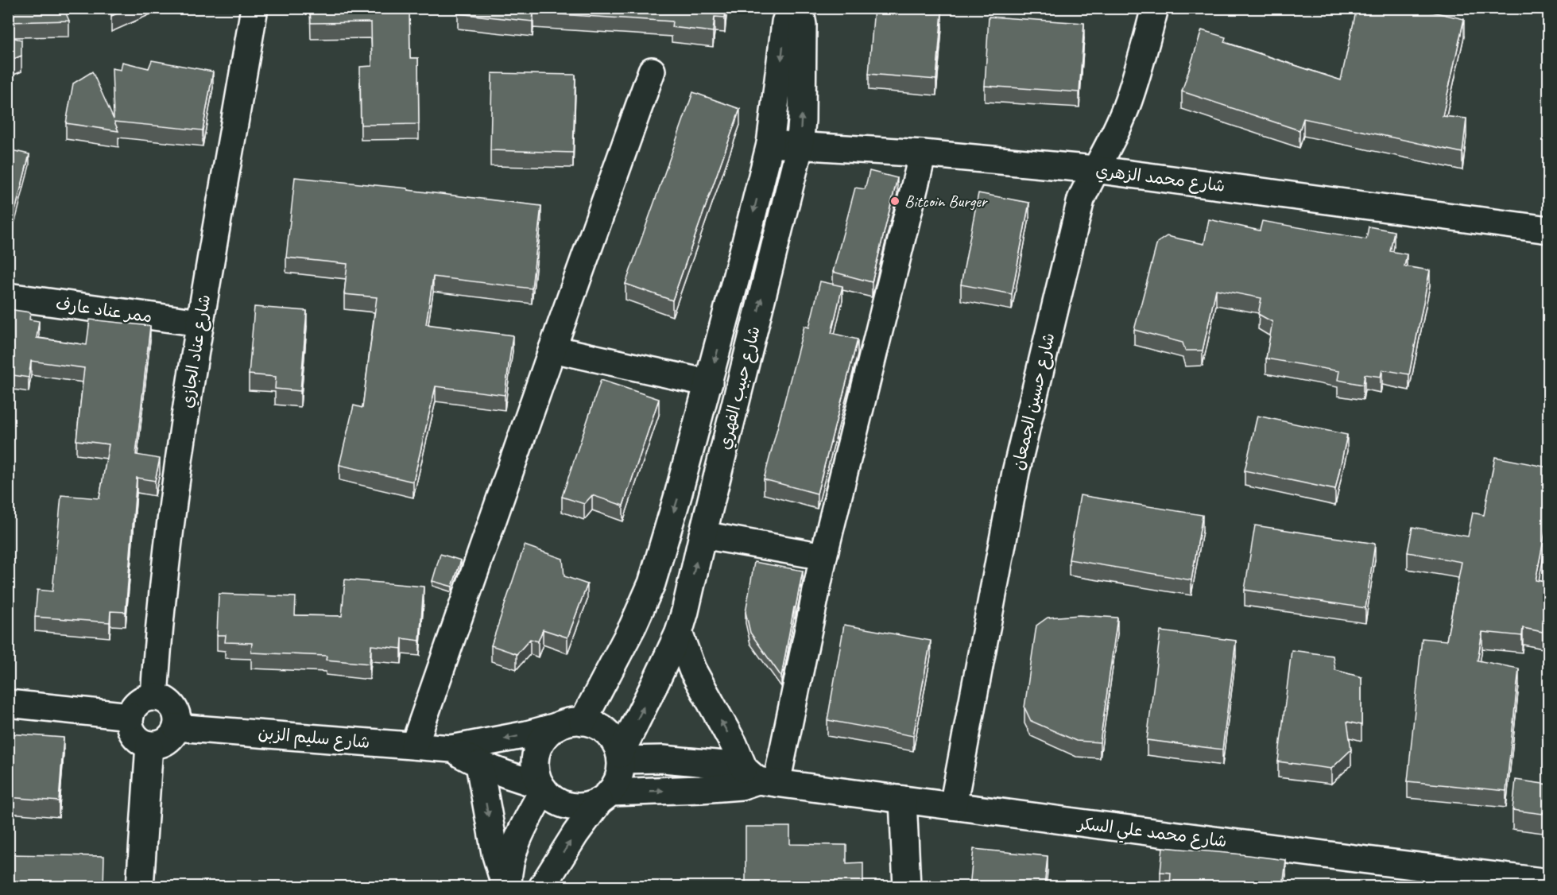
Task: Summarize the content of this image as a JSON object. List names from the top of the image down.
{
  "streets": {
    "street": [
      "شارع محمد الزهري",
      "ممر عناد عارف",
      "شارع عناد الجازي",
      "شارع حبيب الفهري",
      "شارع حسين الجمعان",
      "شارع سليم الزبن",
      "شارع محمد علي السكر"
    ]
  },
  "crossings": [
    ["شارع محمد الزهري", "شارع حبيب الفهري"],
    ["شارع محمد الزهري", "شارع حسين الجمعان"],
    ["ممر عناد عارف", "شارع عناد الجازي"],
    ["شارع عناد الجازي", "شارع سليم الزبن"],
    ["شارع حبيب الفهري", "شارع سليم الزبن"],
    ["شارع حبيب الفهري", "شارع محمد علي السكر"],
    ["شارع حسين الجمعان", "شارع محمد علي السكر"],
    ["شارع سليم الزبن", "شارع محمد علي السكر"]
  ],
  "places": ["Bitcoin Burger"]
}
